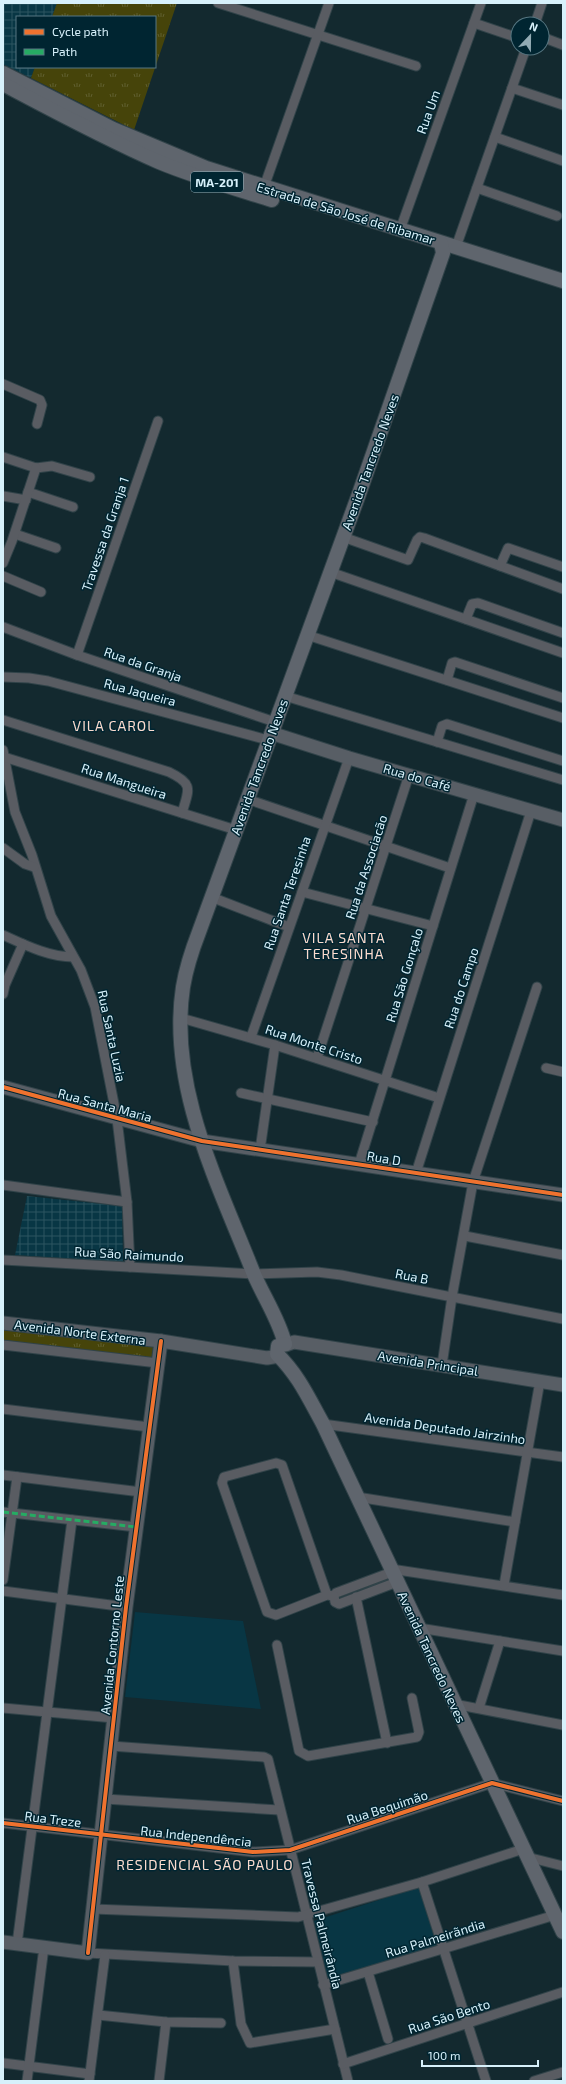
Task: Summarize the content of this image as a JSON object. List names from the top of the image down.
{
  "streets": {
    "main road": ["MA-201", "Estrada de São José de Ribamar", "Avenida Tancredo Neves"],
    "street": [
      "Rua Um",
      "Travessa da Granja 1",
      "Rua da Granja",
      "Rua Jaqueira",
      "Rua do Café",
      "Rua Mangueira",
      "Rua da Associacão",
      "Rua Santa Teresinha",
      "Rua São Gonçalo",
      "Rua do Campo",
      "Rua Santa Luzia",
      "Rua Monte Cristo",
      "Rua Santa Maria",
      "Rua D",
      "Rua São Raimundo",
      "Rua B",
      "Avenida Norte Externa",
      "Avenida Principal",
      "Avenida Deputado Jairzinho",
      "Avenida Contorno Leste",
      "Rua Bequimão",
      "Rua Treze",
      "Rua Independência",
      "Travessa Palmeirândia",
      "Rua Palmeirãndia",
      "Rua São Bento"
    ]
  },
  "crossings": [
    ["Rua Um", "Estrada de São José de Ribamar"],
    ["Estrada de São José de Ribamar", "Avenida Tancredo Neves"],
    ["Avenida Tancredo Neves", "Rua da Granja"],
    ["Avenida Tancredo Neves", "Rua Jaqueira"],
    ["Avenida Tancredo Neves", "Rua do Café"],
    ["Avenida Tancredo Neves", "Rua Mangueira"],
    ["Avenida Tancredo Neves", "Rua Monte Cristo"],
    ["Avenida Tancredo Neves", "Rua Santa Maria"],
    ["Avenida Tancredo Neves", "Rua D"],
    ["Avenida Tancredo Neves", "Rua São Raimundo"],
    ["Avenida Tancredo Neves", "Rua B"],
    ["Avenida Tancredo Neves", "Avenida Norte Externa"],
    ["Avenida Tancredo Neves", "Avenida Principal"],
    ["Avenida Tancredo Neves", "Avenida Deputado Jairzinho"],
    ["Avenida Tancredo Neves", "Rua Bequimão"],
    ["Avenida Tancredo Neves", "Rua Palmeirãndia"],
    ["Travessa da Granja 1", "Rua da Granja"],
    ["Rua da Granja", "Rua Jaqueira"],
    ["Rua da Granja", "Rua do Café"],
    ["Rua Jaqueira", "Rua do Café"],
    ["Rua do Café", "Rua da Associacão"],
    ["Rua do Café", "Rua Santa Teresinha"],
    ["Rua do Café", "Rua São Gonçalo"],
    ["Rua do Café", "Rua do Campo"],
    ["Rua Mangueira", "Rua Santa Luzia"],
    ["Rua da Associacão", "Rua Monte Cristo"],
    ["Rua Santa Teresinha", "Rua Monte Cristo"],
    ["Rua São Gonçalo", "Rua Monte Cristo"],
    ["Rua São Gonçalo", "Rua D"],
    ["Rua do Campo", "Rua Monte Cristo"],
    ["Rua do Campo", "Rua D"],
    ["Rua Santa Luzia", "Rua Santa Maria"],
    ["Rua Santa Luzia", "Rua São Raimundo"],
    ["Rua Santa Maria", "Rua D"],
    ["Rua São Raimundo", "Rua B"],
    ["Avenida Norte Externa", "Avenida Principal"],
    ["Avenida Norte Externa", "Avenida Contorno Leste"],
    ["Avenida Contorno Leste", "Rua Treze"],
    ["Avenida Contorno Leste", "Rua Independência"],
    ["Avenida Contorno Leste", "Travessa Palmeirândia"],
    ["Rua Bequimão", "Rua Independência"],
    ["Rua Bequimão", "Travessa Palmeirândia"],
    ["Rua Treze", "Rua Independência"],
    ["Rua Independência", "Travessa Palmeirândia"],
    ["Travessa Palmeirândia", "Rua Palmeirãndia"],
    ["Travessa Palmeirândia", "Rua São Bento"]
  ],
  "districts": ["VILA CAROL", "VILA SANTA TERESINHA", "RESIDENCIAL SÃO PAULO"],
  "legend": ["Cycle path", "Path"],
  "scale_bar": "100 m",
  "north": "top"
}
